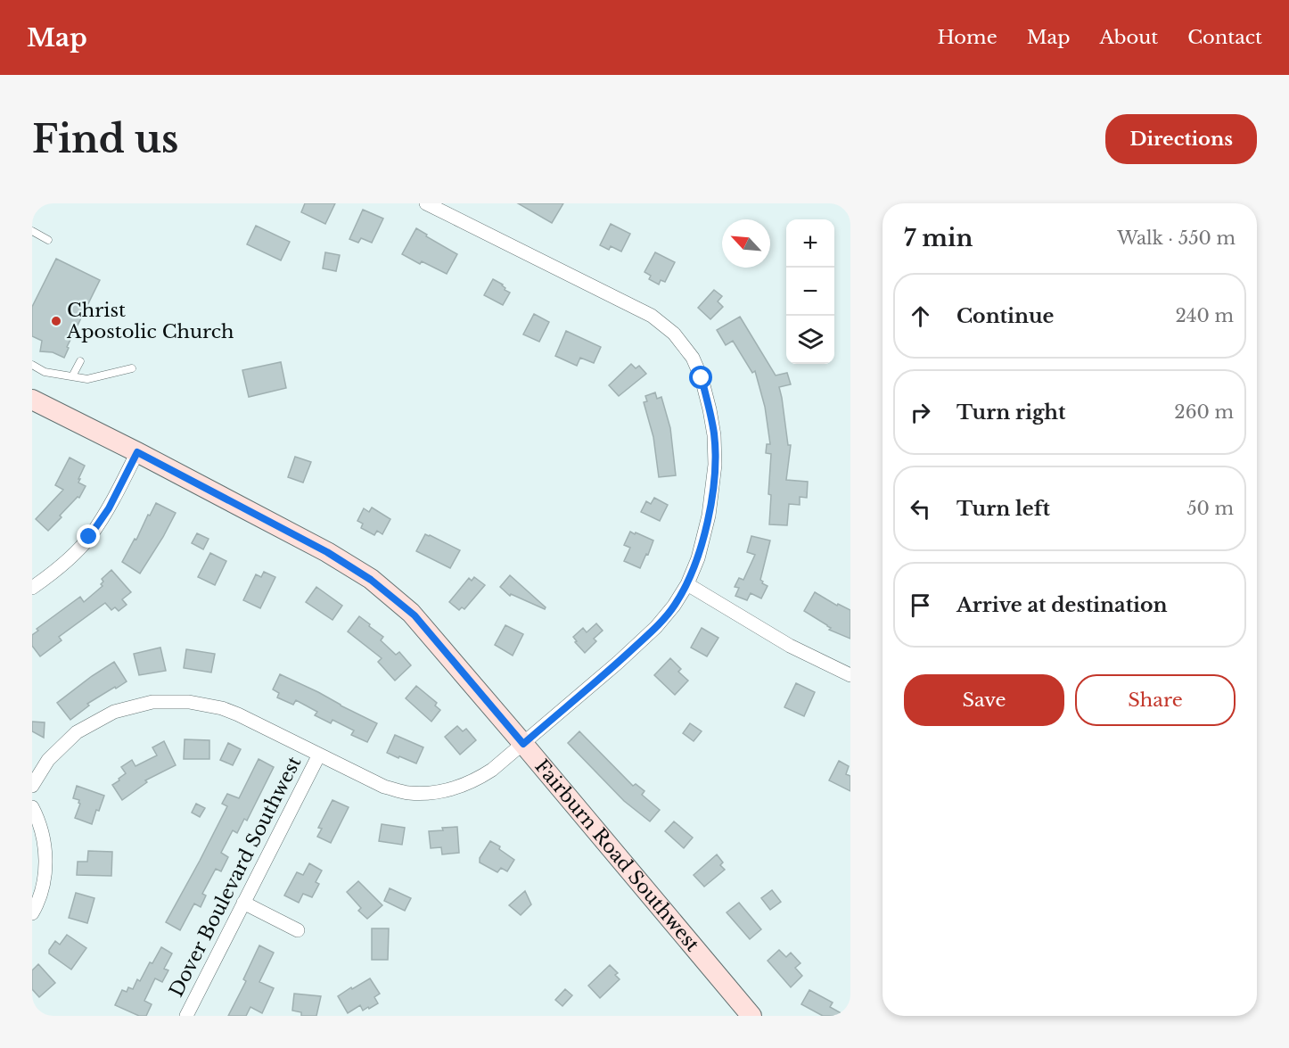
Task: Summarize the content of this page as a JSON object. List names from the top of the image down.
{
  "streets": {
    "street": ["Fairburn Road Southwest", "Dover Boulevard Southwest"]
  },
  "places": ["Christ Apostolic Church"],
  "north": "top left",
  "page": {
    "header": "Map",
    "nav": [
      "Home",
      "Map",
      "About",
      "Contact"
    ],
    "buttons": [
      "Directions",
      ["Save", "Share"]
    ],
    "title": "Find us",
    "heading": ["7 min", "Walk · 550 m"],
    "map_buttons": ["+", "−"],
    "list": [
      ["Continue", "240 m"],
      ["Turn right", "260 m"],
      ["Turn left", "50 m"],
      "Arrive at destination"
    ]
  }
}
